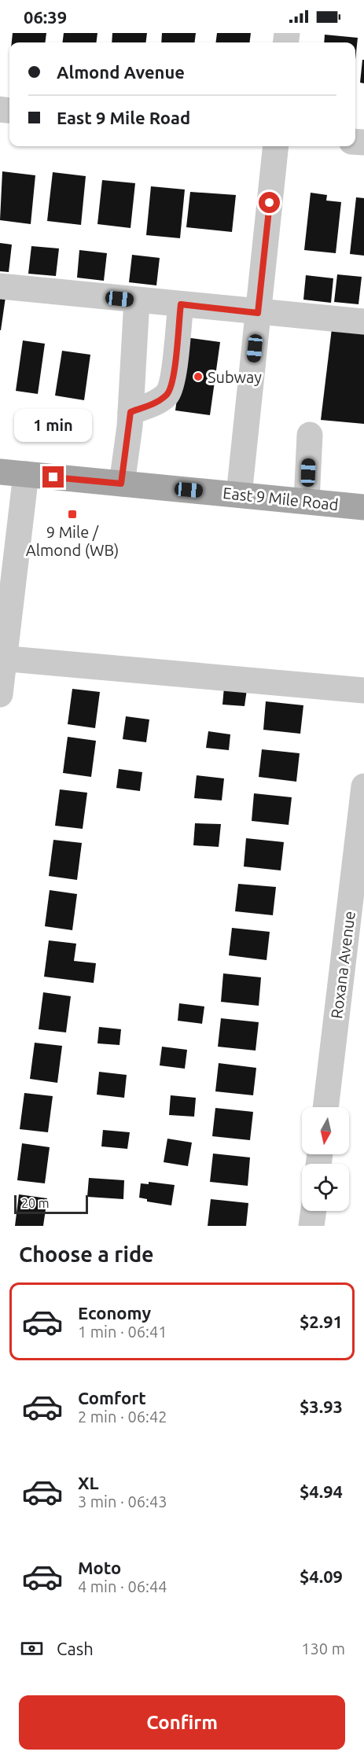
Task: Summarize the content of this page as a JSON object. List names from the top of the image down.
{
  "streets": {
    "main road": ["East 9 Mile Road"],
    "street": ["Roxana Avenue"]
  },
  "places": {
    "other": ["Subway"],
    "transit": ["9 Mile / Almond (WB)"]
  },
  "scale_bar": "20 m",
  "north": "bottom",
  "page": {
    "status": "06:39",
    "banner": ["Almond Avenue", "East 9 Mile Road"],
    "bubble": "1 min",
    "scale": "20 m",
    "heading": "Choose a ride",
    "list": [
      {
        "name": "Economy",
        "note": "1 min · 06:41",
        "value": "$2.91"
      },
      {
        "name": "Comfort",
        "note": "2 min · 06:42",
        "value": "$3.93"
      },
      {
        "name": "XL",
        "note": "3 min · 06:43",
        "value": "$4.94"
      },
      {
        "name": "Moto",
        "note": "4 min · 06:44",
        "value": "$4.09"
      }
    ],
    "pay": ["Cash", "130 m"],
    "buttons": "Confirm"
  }
}
